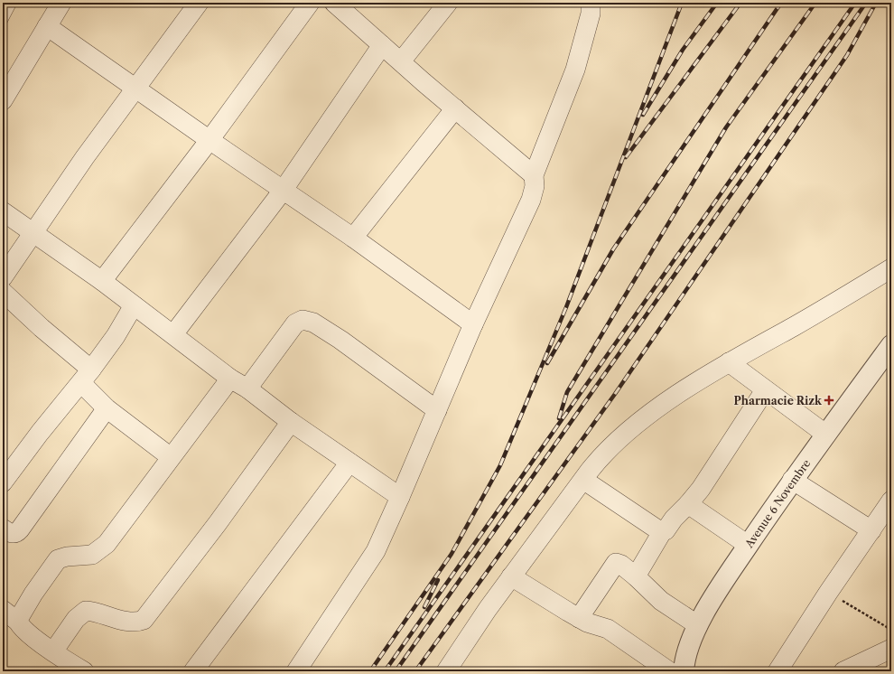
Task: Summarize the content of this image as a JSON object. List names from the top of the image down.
{
  "streets": {
    "street": ["Avenue 6 Novembre"]
  },
  "places": {
    "health": ["Pharmacie Rizk"]
  }
}
